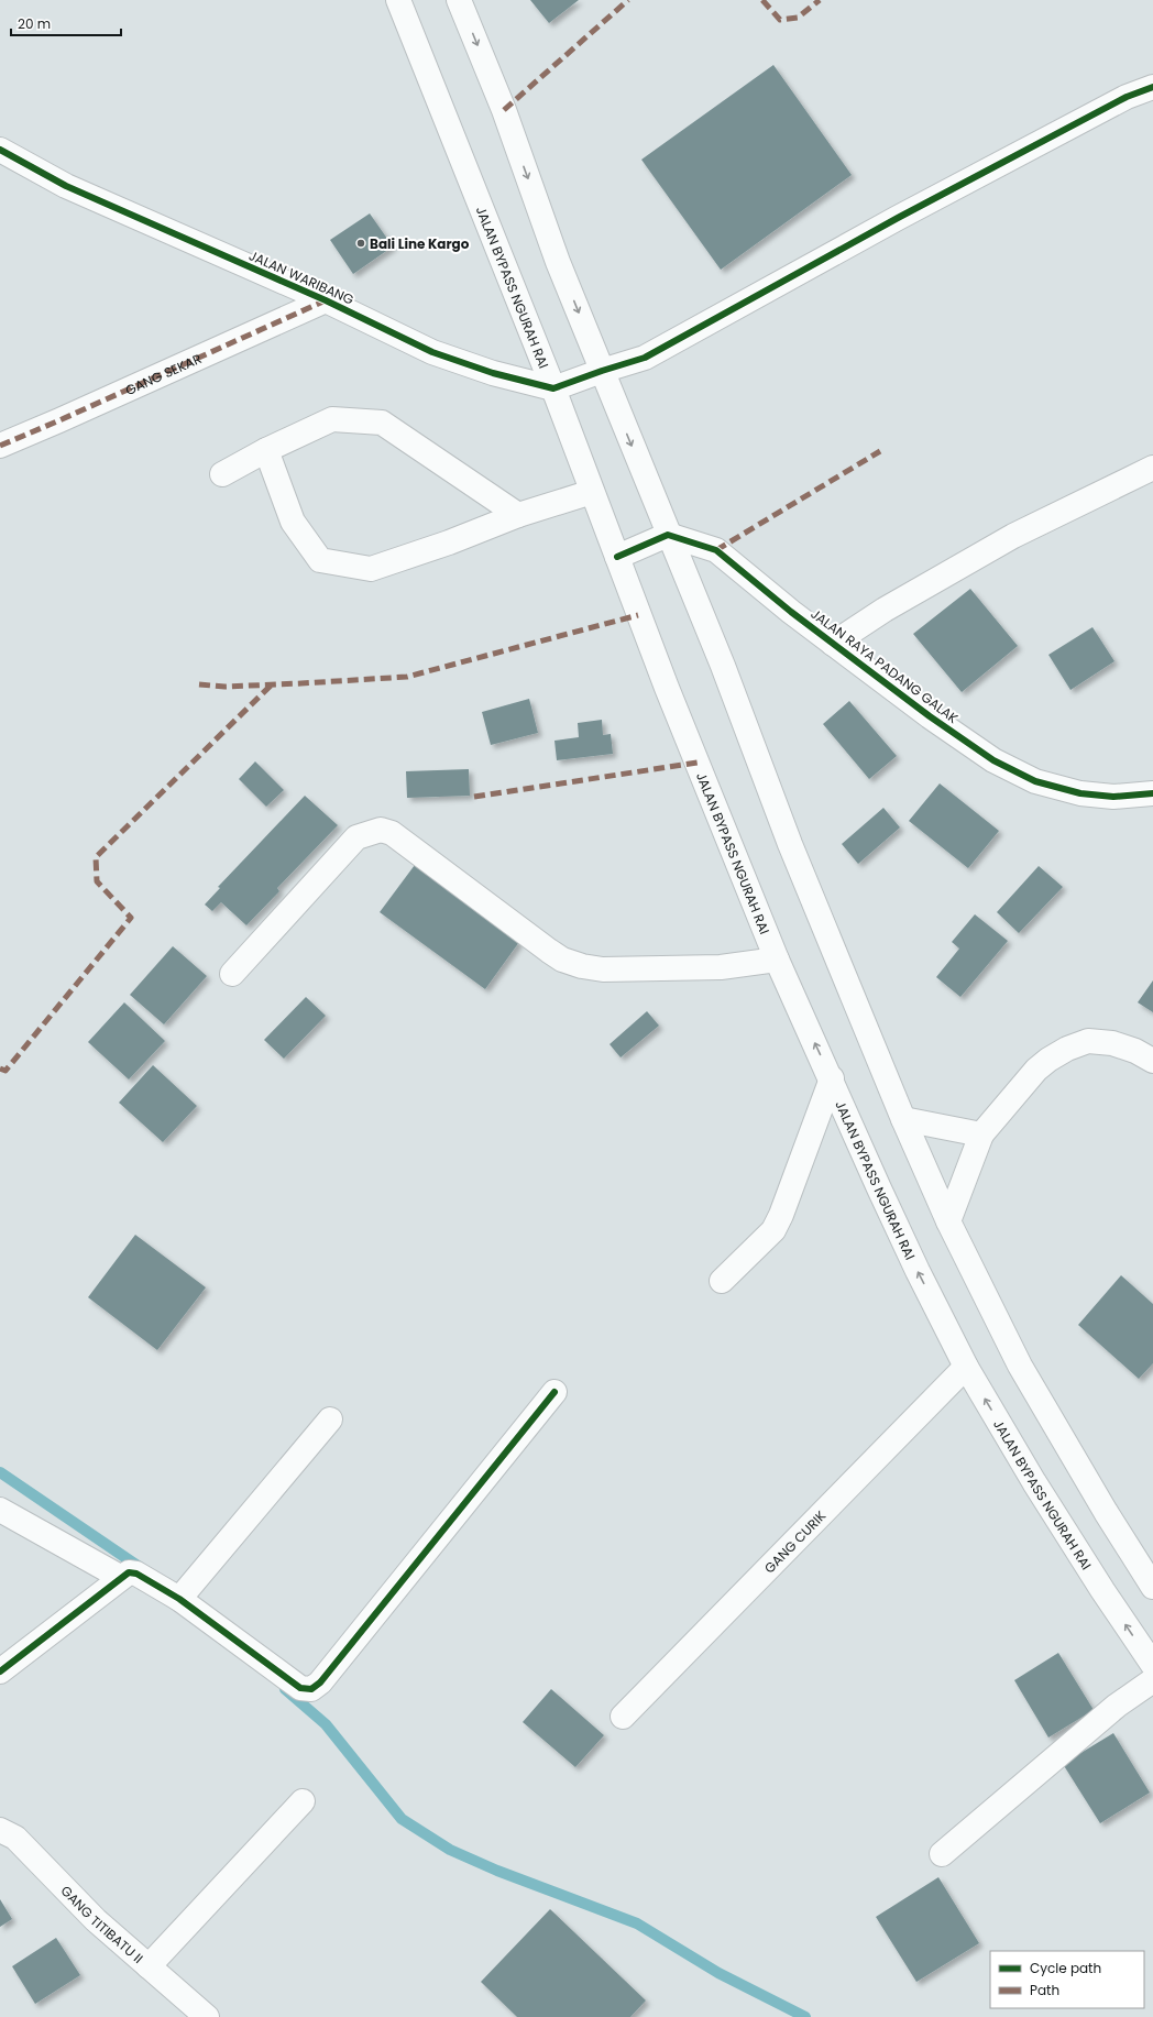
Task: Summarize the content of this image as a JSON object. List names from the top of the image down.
{
  "streets": {
    "main road": [
      "JALAN WARIBANG",
      "JALAN BYPASS NGURAH RAI",
      "GANG SEKAR",
      "JALAN RAYA PADANG GALAK",
      "GANG CURIK",
      "GANG TITIBATU II"
    ]
  },
  "crossings": [
    ["JALAN WARIBANG", "JALAN BYPASS NGURAH RAI"],
    ["JALAN WARIBANG", "GANG SEKAR"],
    ["JALAN BYPASS NGURAH RAI", "GANG CURIK"]
  ],
  "places": ["Bali Line Kargo"],
  "legend": ["Cycle path", "Path"],
  "scale_bar": "20 m"
}
